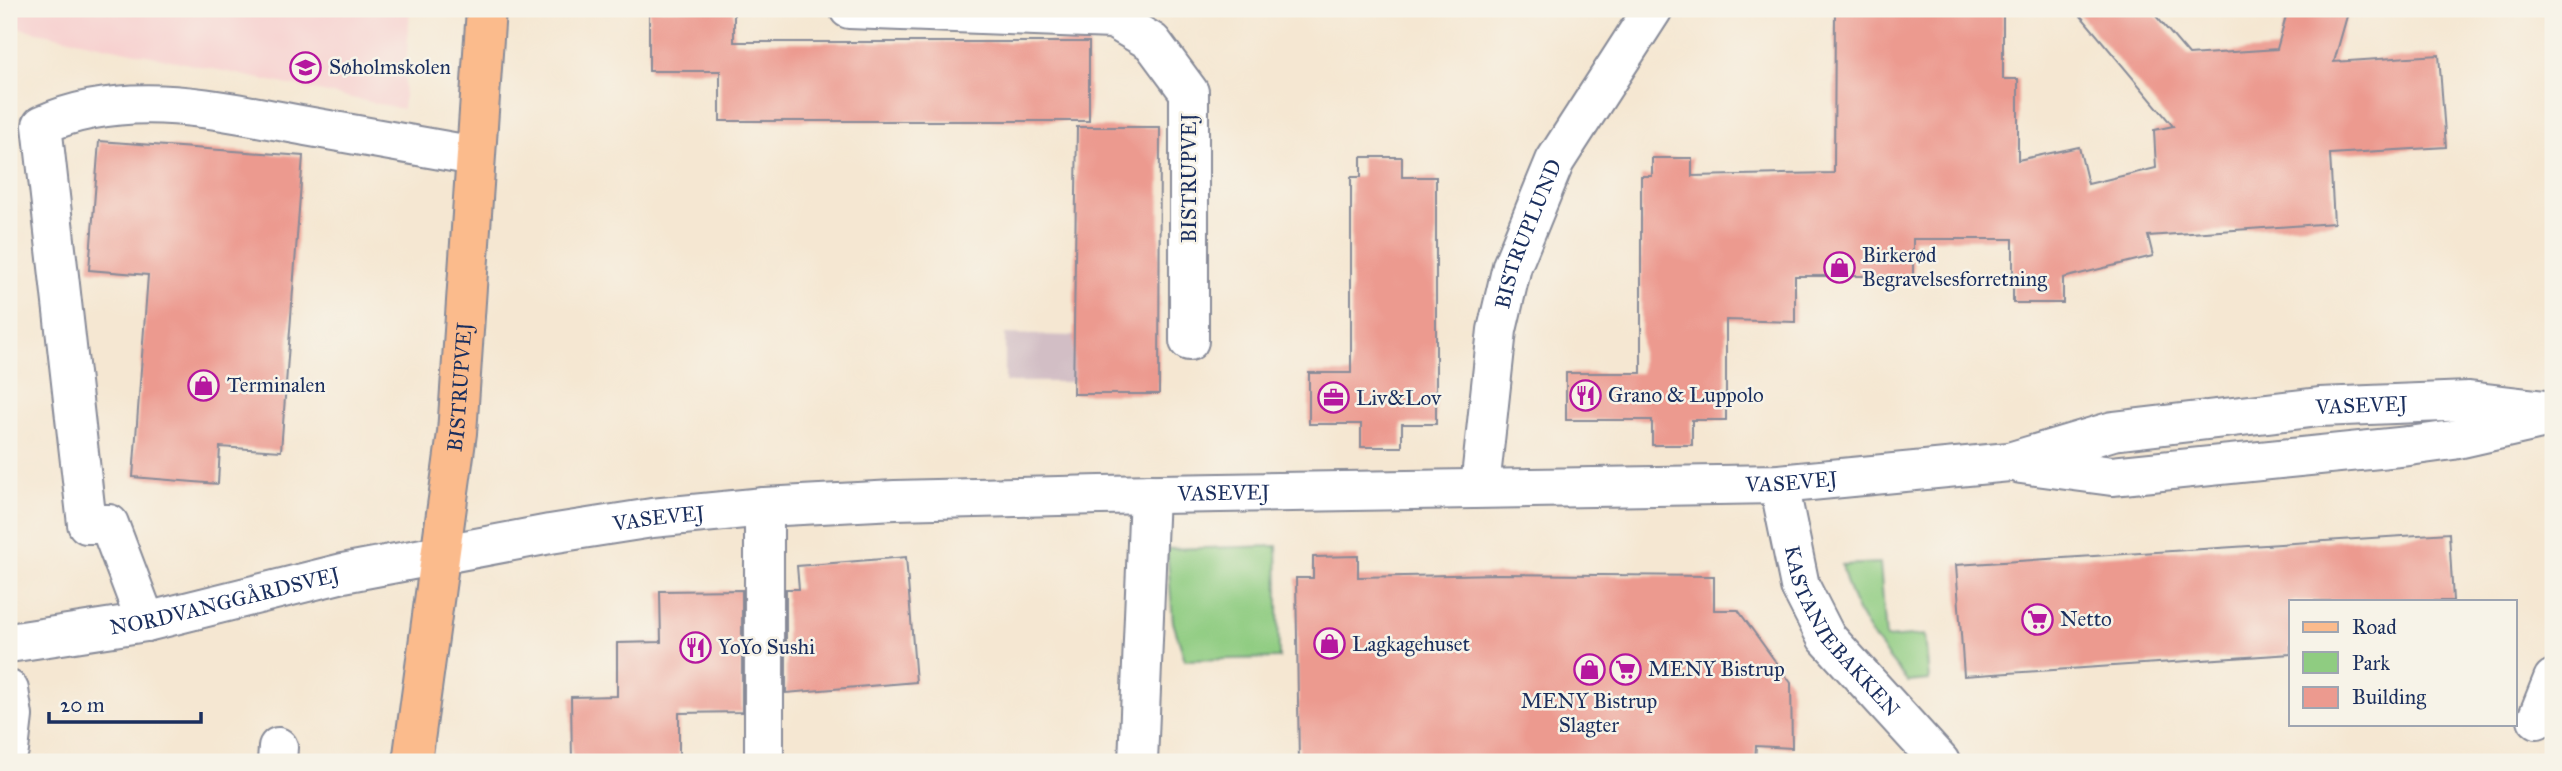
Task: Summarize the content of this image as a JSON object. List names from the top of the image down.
{
  "streets": {
    "main road": ["BISTRUPVEJ"],
    "street": [
      "BISTRUPLUND",
      "VASEVEJ",
      "NORDVANGGÅRDSVEJ",
      "KASTANIEBAKKEN"
    ]
  },
  "crossings": [
    ["BISTRUPVEJ", "VASEVEJ"],
    ["BISTRUPVEJ", "NORDVANGGÅRDSVEJ"],
    ["BISTRUPLUND", "VASEVEJ"],
    ["VASEVEJ", "NORDVANGGÅRDSVEJ"],
    ["VASEVEJ", "KASTANIEBAKKEN"]
  ],
  "places": {
    "school or university": ["Søholmskolen"],
    "shop": [
      "Birkerød Begravelsesforretning",
      "Terminalen",
      "Lagkagehuset",
      "MENY Bistrup Slagter"
    ],
    "restaurant": ["Grano & Luppolo", "YoYo Sushi"],
    "office": ["Liv&Lov"],
    "supermarket": ["Netto", "MENY Bistrup"]
  },
  "legend": ["Road", "Park", "Building"],
  "scale_bar": "20 m"
}
